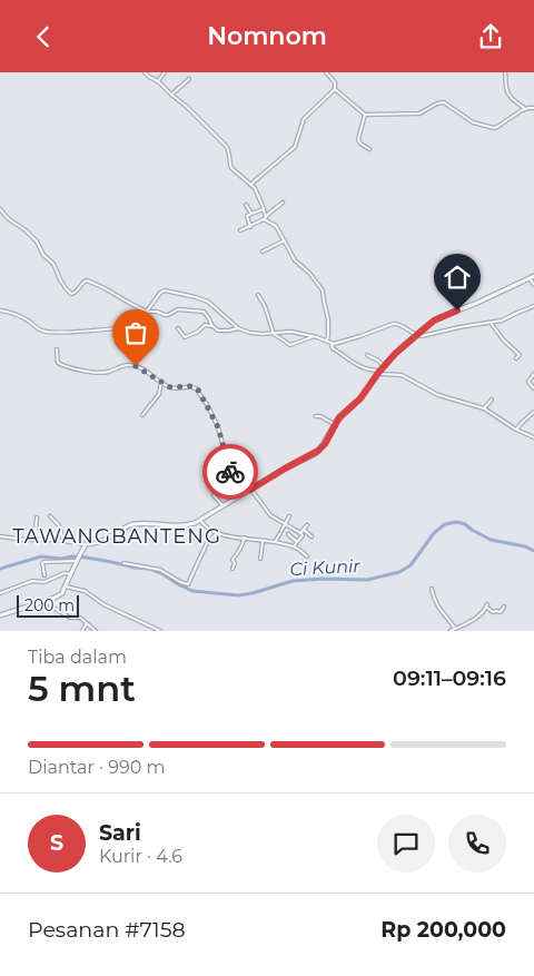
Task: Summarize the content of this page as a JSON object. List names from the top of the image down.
{
  "districts": ["TAWANGBANTENG"],
  "water": ["Ci Kunir"],
  "scale_bar": "200 m",
  "page": {
    "header": "Nomnom",
    "scale": "200 m",
    "heading": ["5 mnt", "Tiba dalam", "09:11–09:16"],
    "panel": [
      "Sari",
      "Kurir · 4.6",
      "Pesanan #7158",
      "Rp 200,000"
    ],
    "bar": "Diantar · 990 m",
    "round": "S"
  }
}
